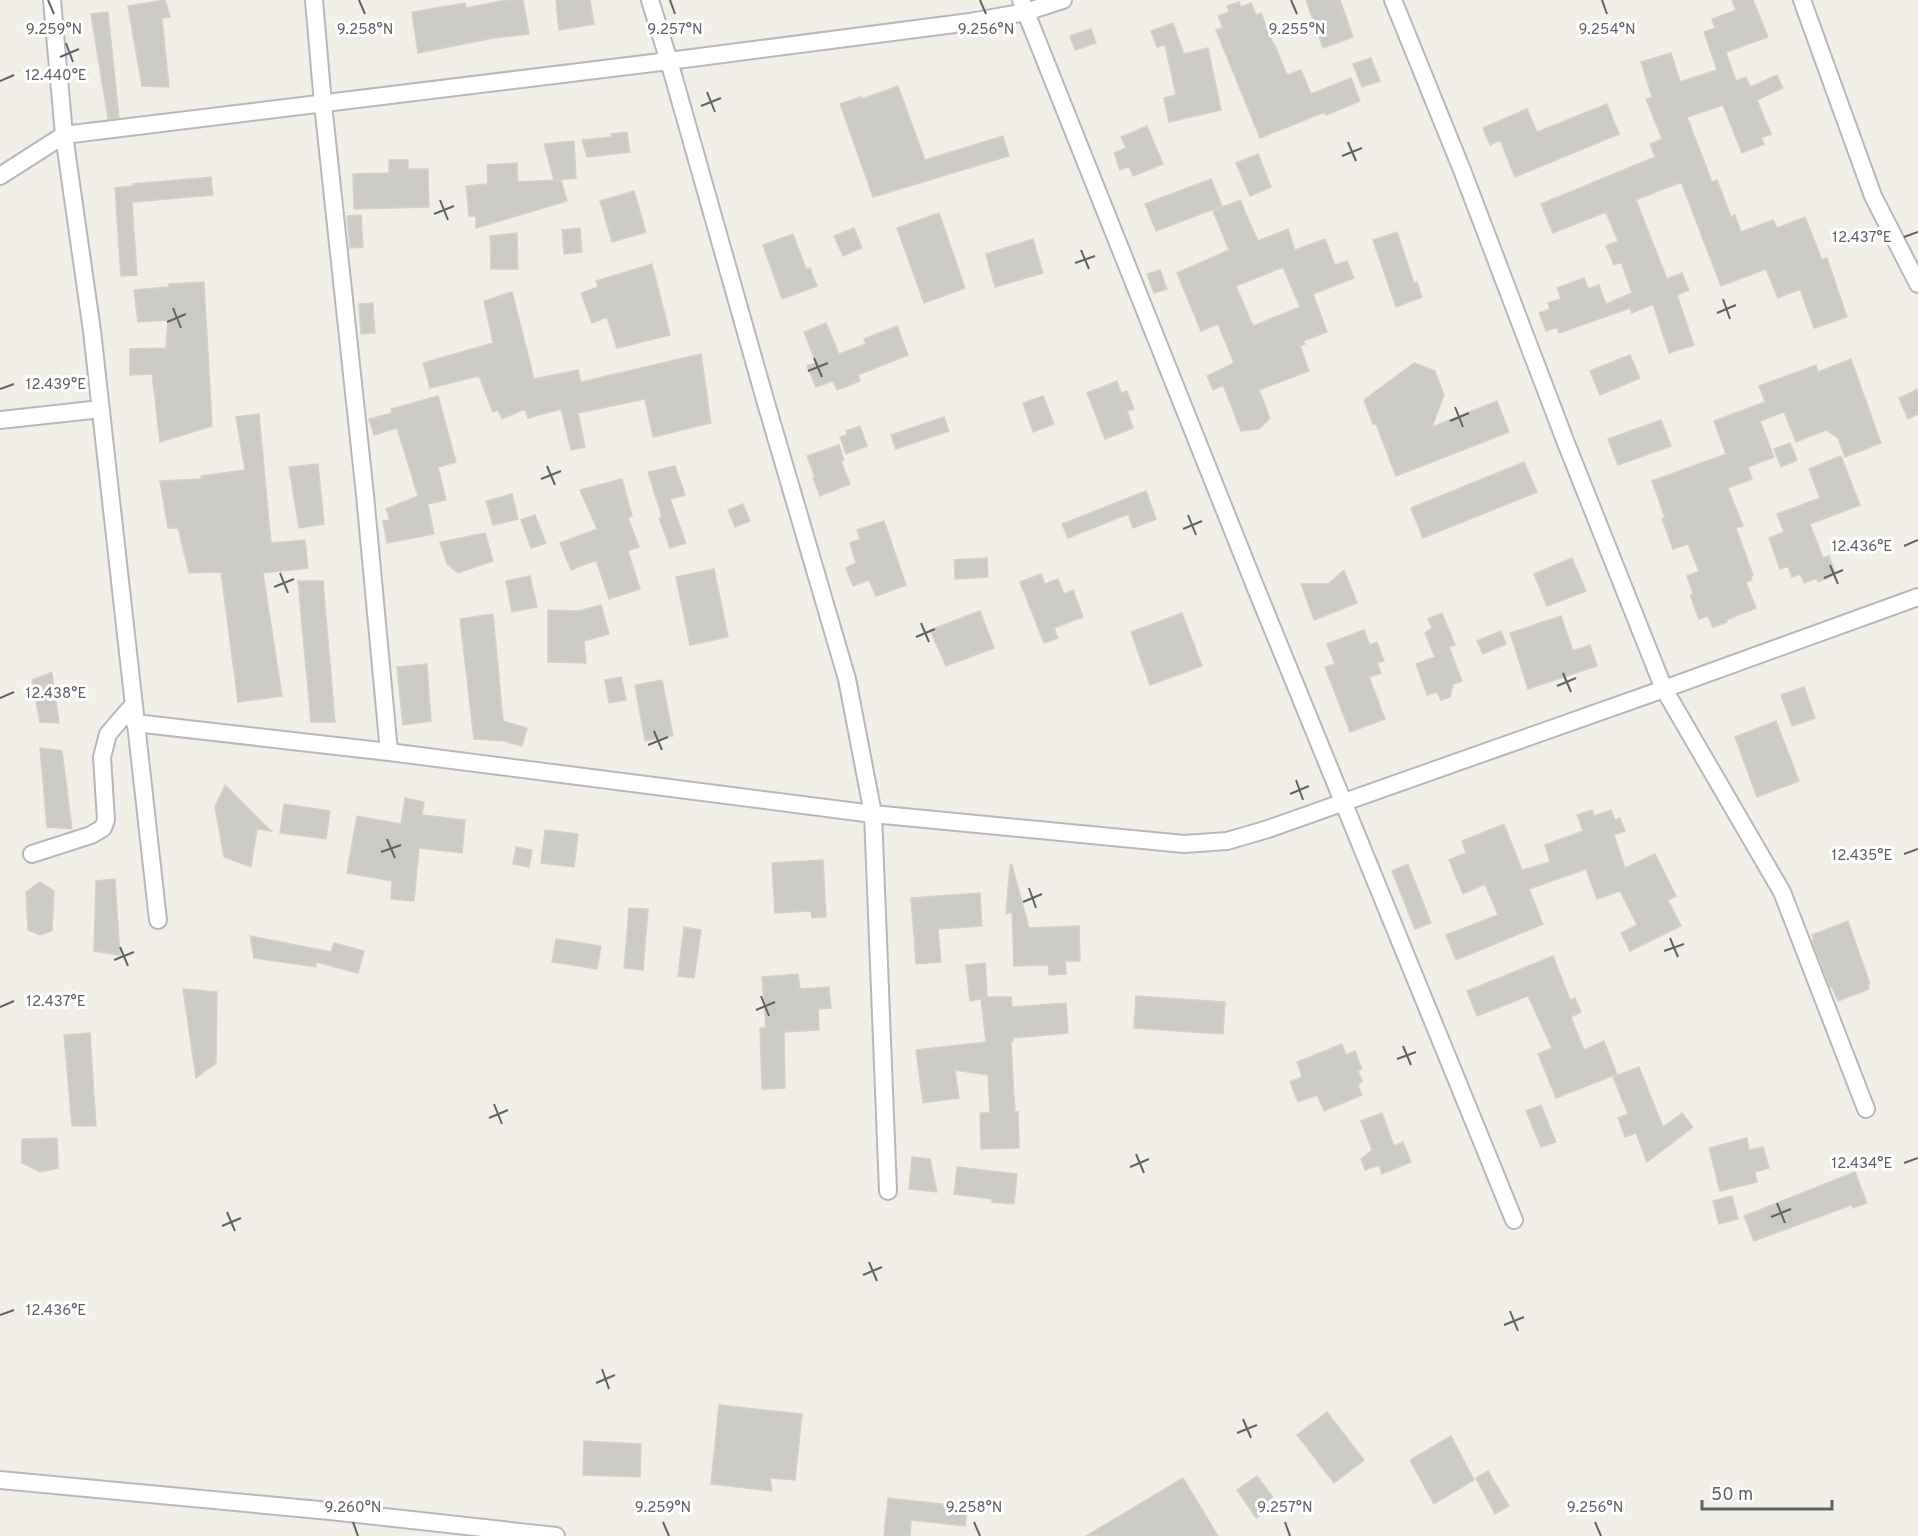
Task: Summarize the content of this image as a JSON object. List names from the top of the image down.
{
  "scale_bar": "50 m",
  "coordinates": [
    "9.259°N",
    "9.258°N",
    "9.257°N",
    "9.256°N",
    "9.255°N",
    "9.254°N",
    "12.440°E",
    "12.437°E",
    "12.439°E",
    "12.436°E",
    "12.438°E",
    "12.435°E",
    "12.434°E",
    "9.260°N"
  ]
}
